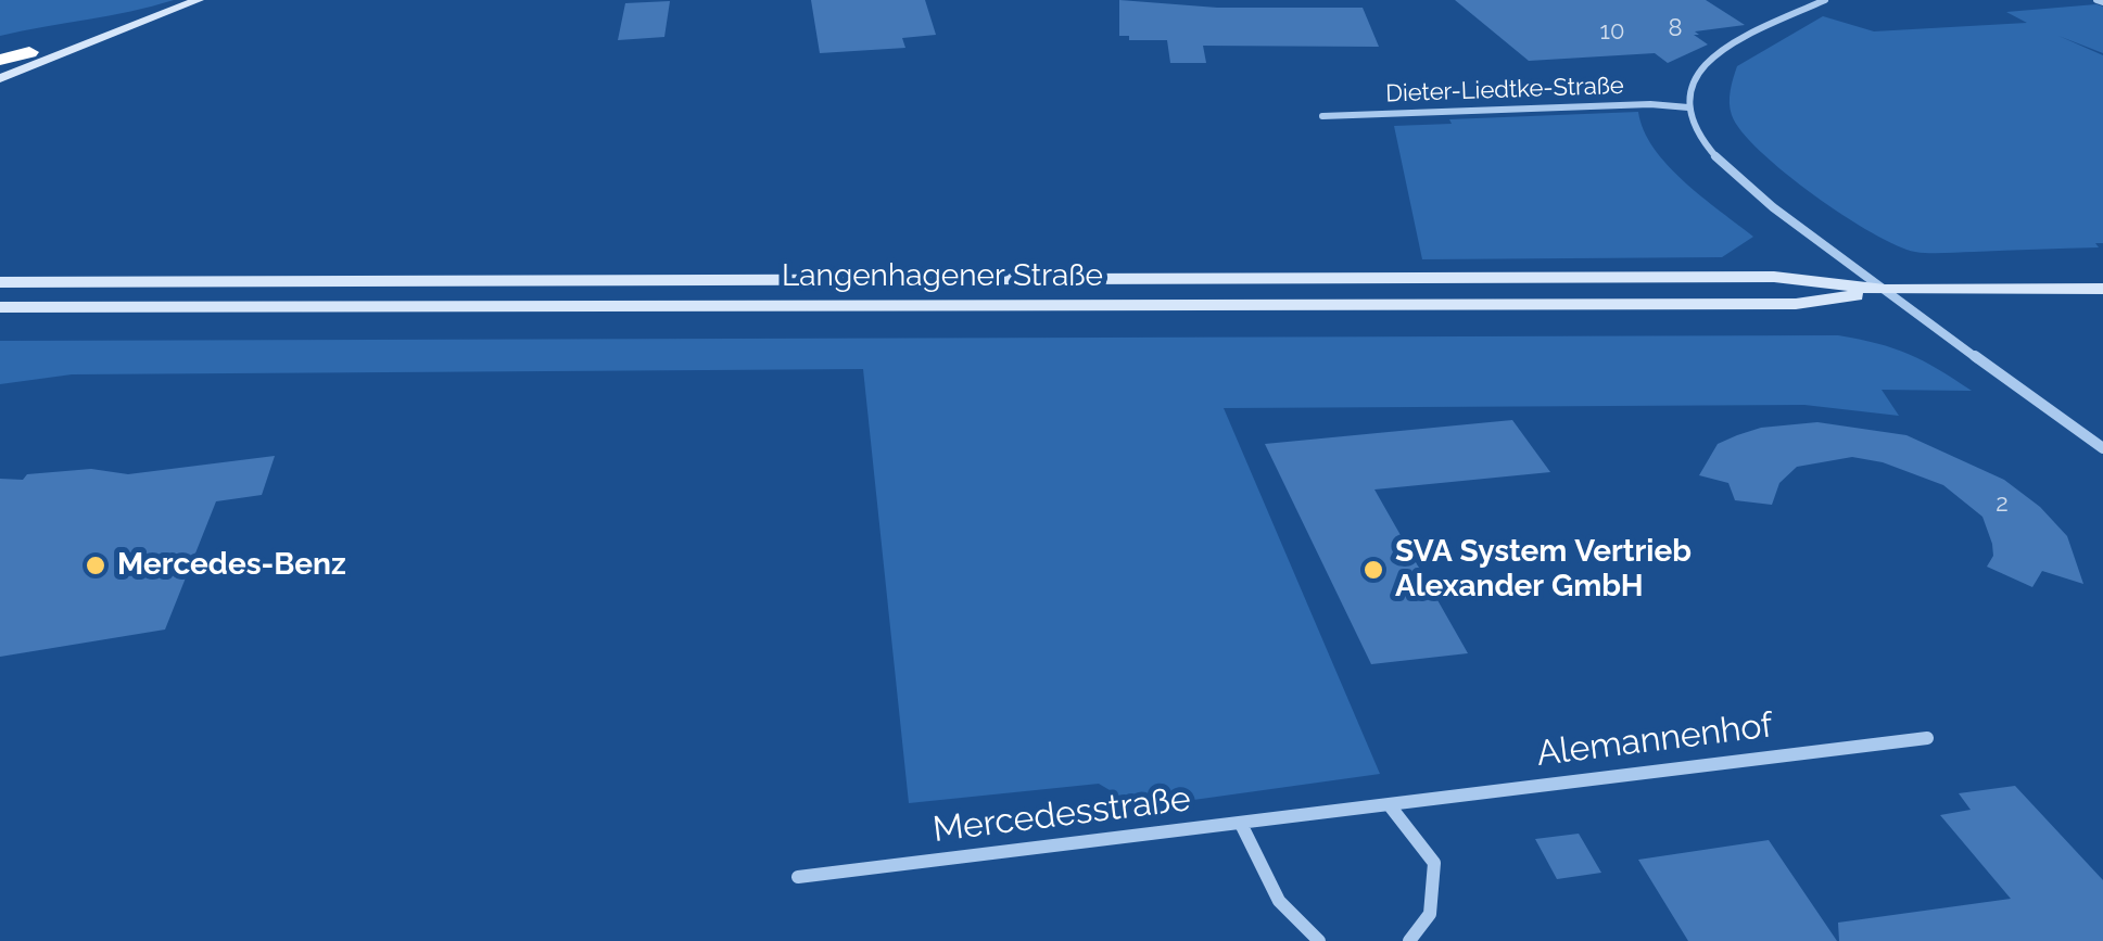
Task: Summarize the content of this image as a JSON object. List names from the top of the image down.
{
  "streets": {
    "main road": ["Langenhagener Straße"],
    "street": ["Dieter-Liedtke-Straße", "Alemannenhof", "Mercedesstraße"]
  },
  "crossings": [
    ["Alemannenhof", "Mercedesstraße"]
  ],
  "places": ["Mercedes-Benz", "SVA System Vertrieb Alexander GmbH"],
  "house_numbers": ["8", "10", "2"]
}
